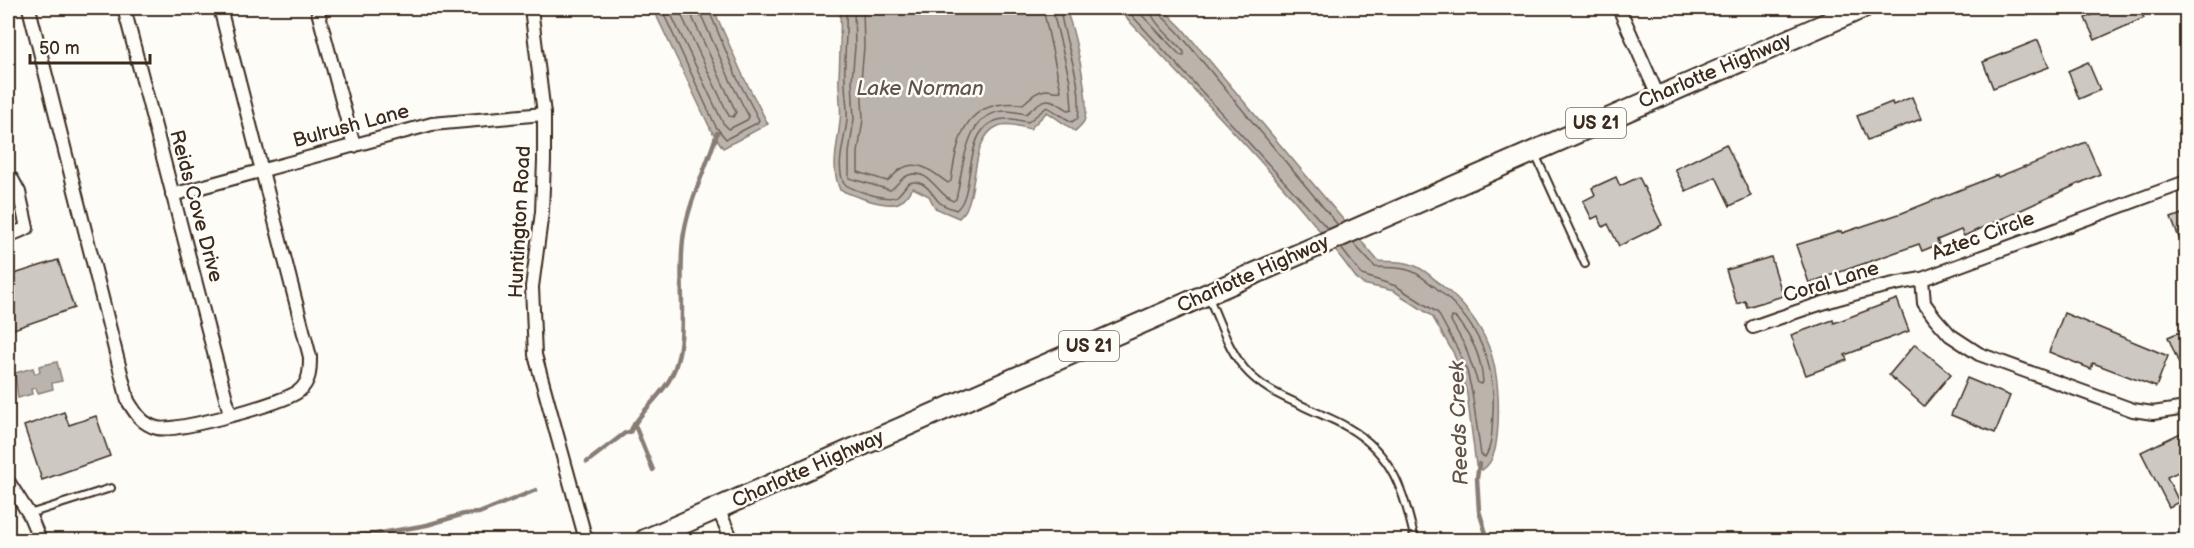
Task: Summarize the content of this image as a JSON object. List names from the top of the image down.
{
  "streets": {
    "main road": ["Charlotte Highway", "US 21"],
    "street": [
      "Bulrush Lane",
      "Reids Cove Drive",
      "Huntington Road",
      "Aztec Circle",
      "Coral Lane"
    ]
  },
  "crossings": [
    ["Bulrush Lane", "Reids Cove Drive"],
    ["Bulrush Lane", "Huntington Road"],
    ["Aztec Circle", "Coral Lane"]
  ],
  "water": ["Lake Norman", "Reeds Creek"],
  "scale_bar": "50 m"
}
